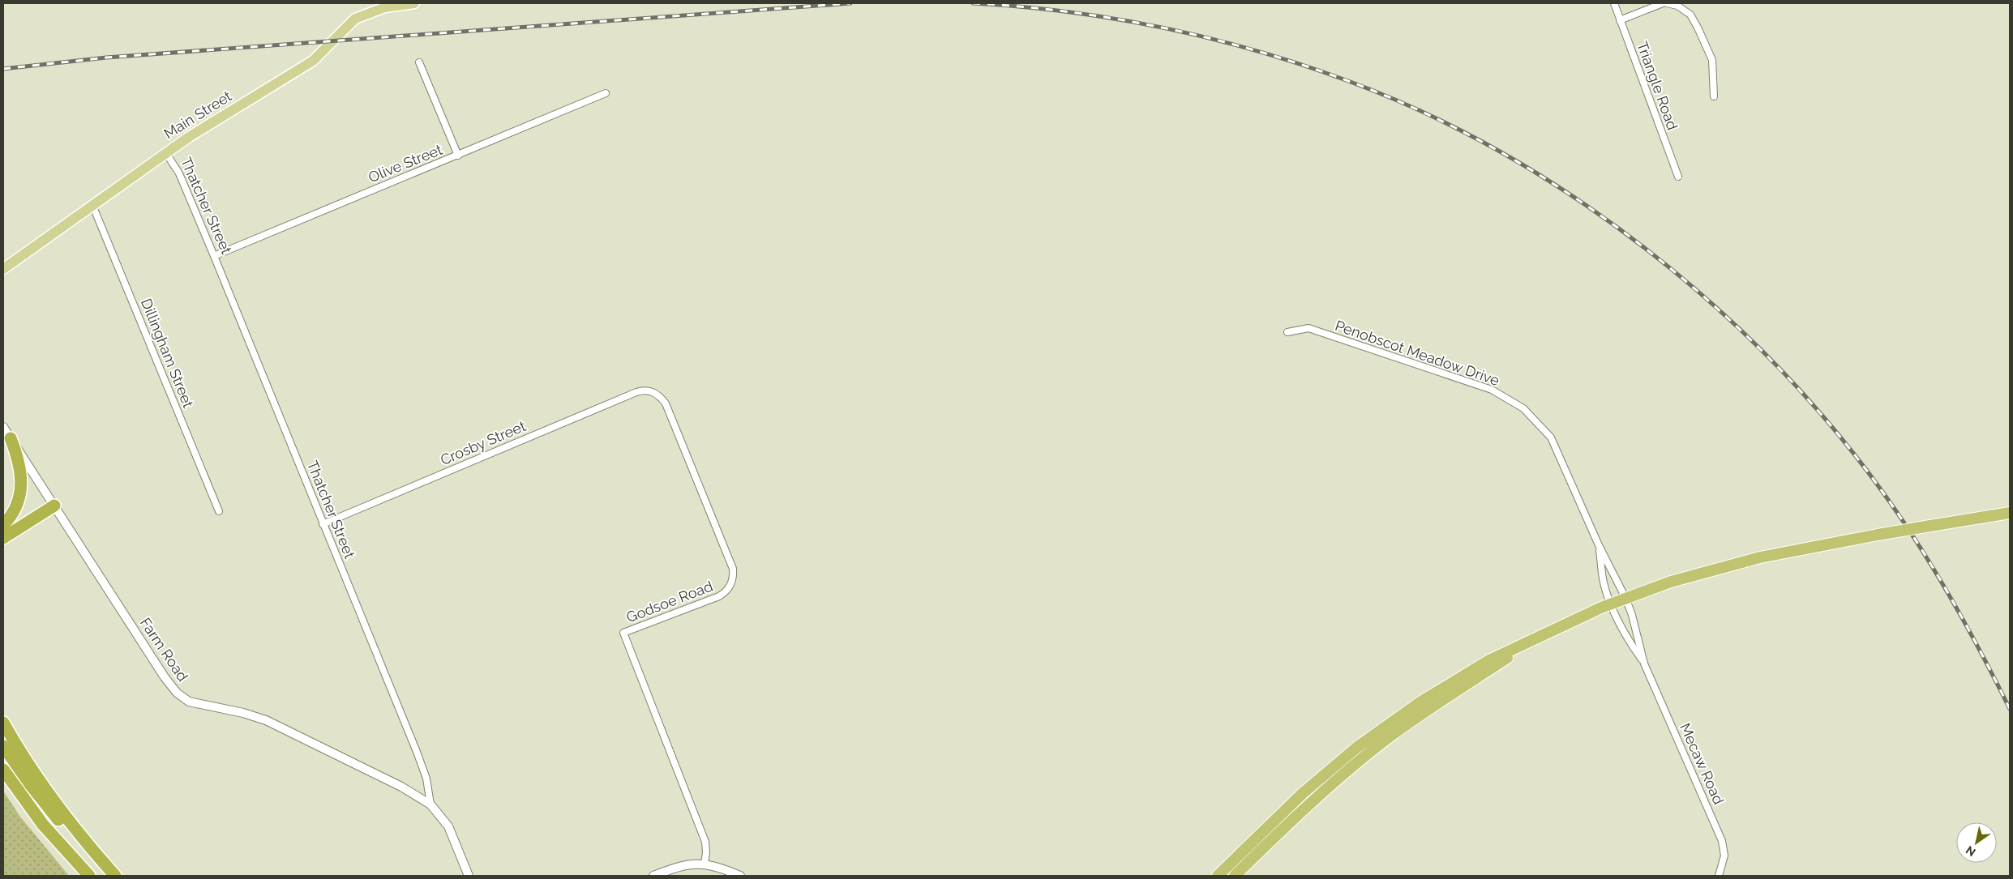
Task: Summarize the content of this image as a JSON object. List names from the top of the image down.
{
  "streets": {
    "main road": ["Main Street"],
    "street": [
      "Triangle Road",
      "Olive Street",
      "Thatcher Street",
      "Dillingham Street",
      "Penobscot Meadow Drive",
      "Crosby Street",
      "Godsoe Road",
      "Farm Road",
      "Mecaw Road"
    ]
  },
  "crossings": [
    ["Main Street", "Thatcher Street"],
    ["Main Street", "Dillingham Street"],
    ["Olive Street", "Thatcher Street"],
    ["Thatcher Street", "Crosby Street"],
    ["Thatcher Street", "Farm Road"],
    ["Penobscot Meadow Drive", "Mecaw Road"],
    ["Crosby Street", "Godsoe Road"]
  ],
  "north": "bottom left"
}
